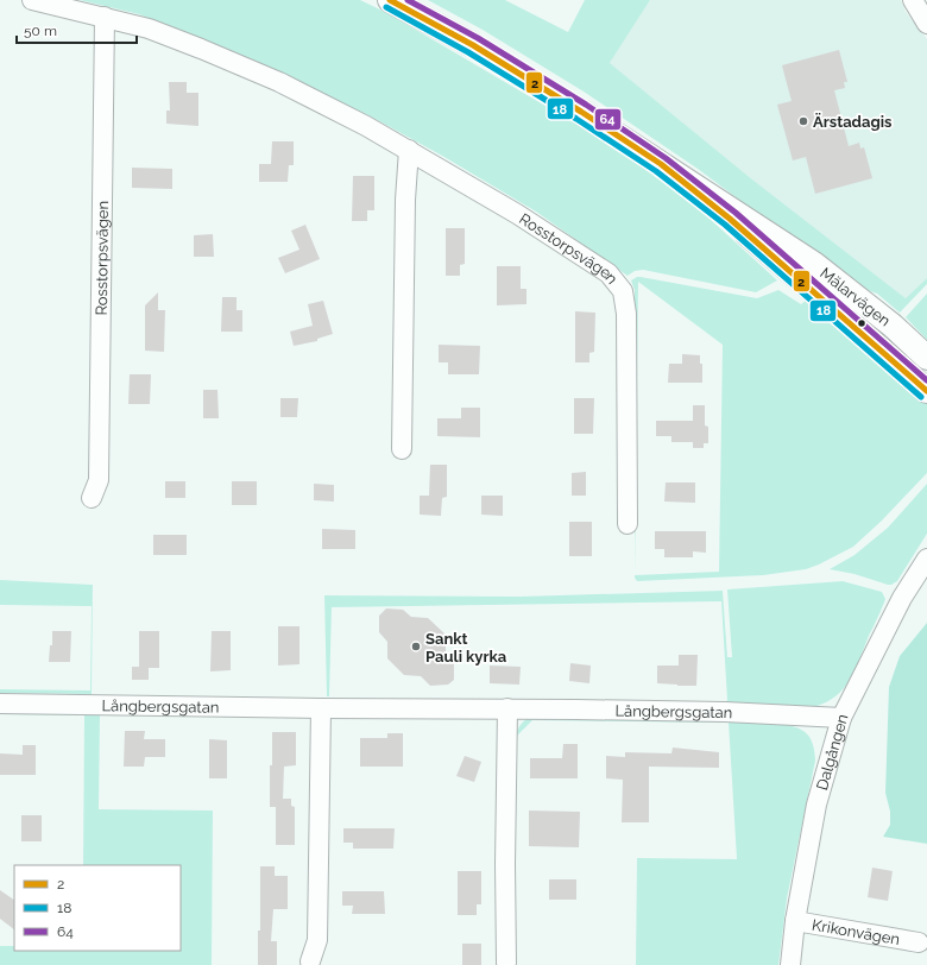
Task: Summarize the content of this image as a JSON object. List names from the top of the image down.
{
  "streets": {
    "main road": ["Mälarvägen"],
    "street": [
      "Rosstorpsvägen",
      "Långbergsgatan",
      "Dalgången",
      "Krikonvägen"
    ]
  },
  "crossings": [
    ["Långbergsgatan", "Dalgången"],
    ["Dalgången", "Krikonvägen"]
  ],
  "places": ["Ärstadagis", "Sankt Pauli kyrka"],
  "lines": ["transit line 2", "transit line 64", "transit line 18"],
  "legend": ["2", "18", "64"],
  "scale_bar": "50 m"
}
